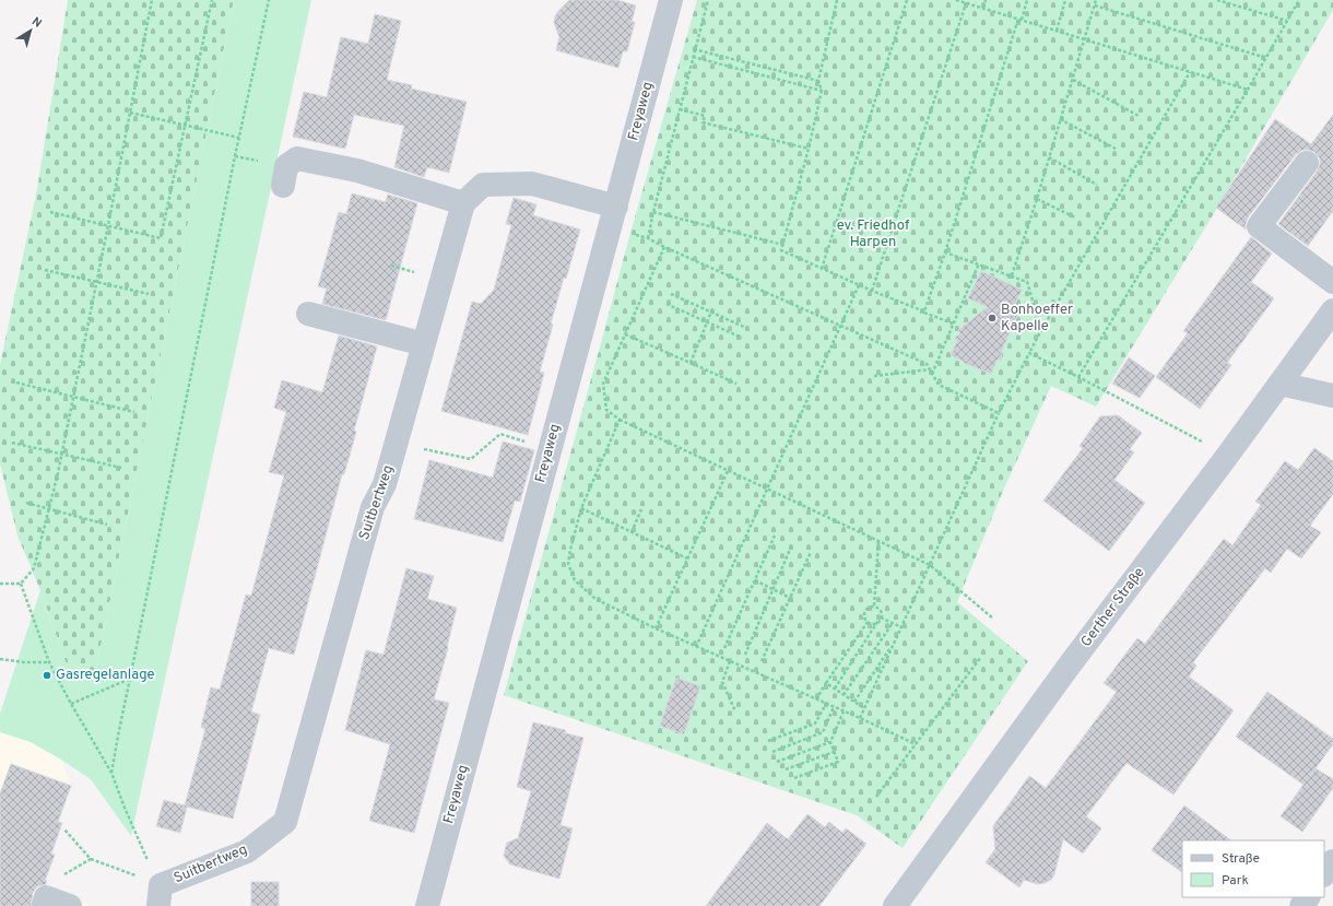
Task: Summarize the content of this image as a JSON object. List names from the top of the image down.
{
  "streets": {
    "street": ["Freyaweg", "Suitbertweg", "Gerther Straße"]
  },
  "parks": ["ev. Friedhof Harpen"],
  "places": ["Bonhoeffer Kapelle", "Gasregelanlage"],
  "legend": ["Straße", "Park"],
  "north": "top right"
}
